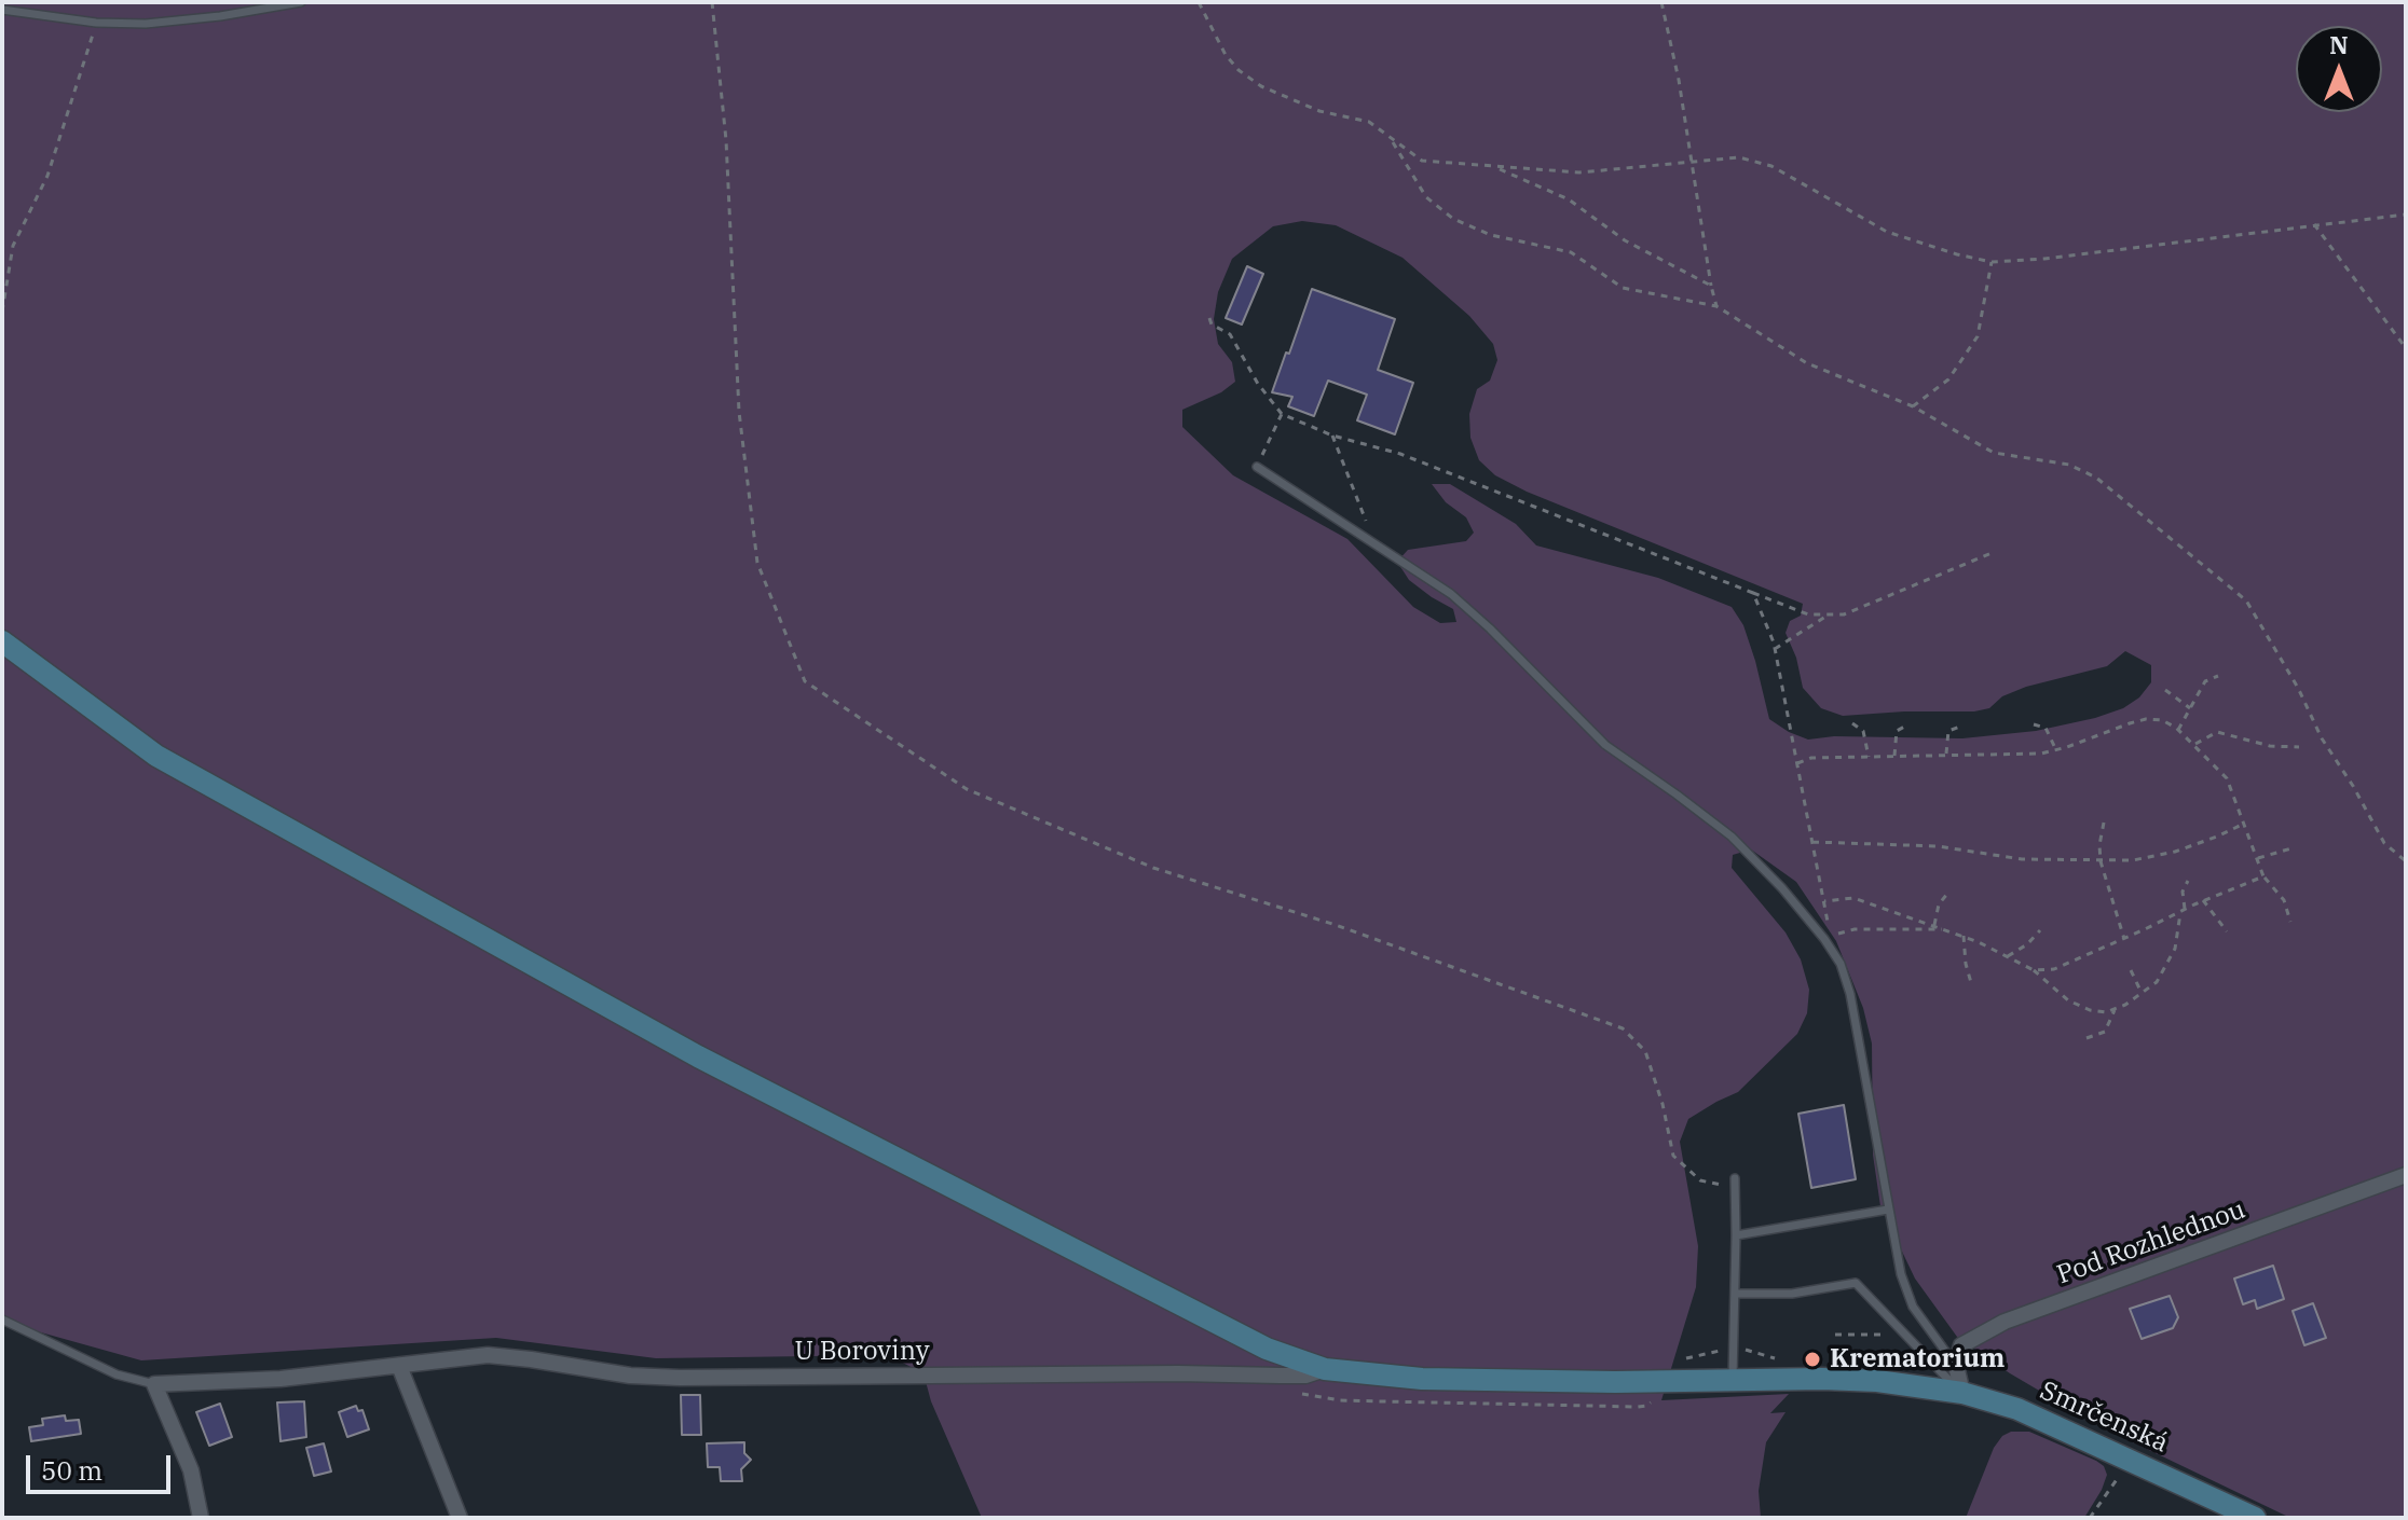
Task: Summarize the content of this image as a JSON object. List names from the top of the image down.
{
  "streets": {
    "street": ["Pod Rozhlednou", "U Boroviny", "Smrčenská"]
  },
  "crossings": [
    ["U Boroviny", "Smrčenská"]
  ],
  "places": ["Krematorium"],
  "scale_bar": "50 m",
  "north": "top"
}
